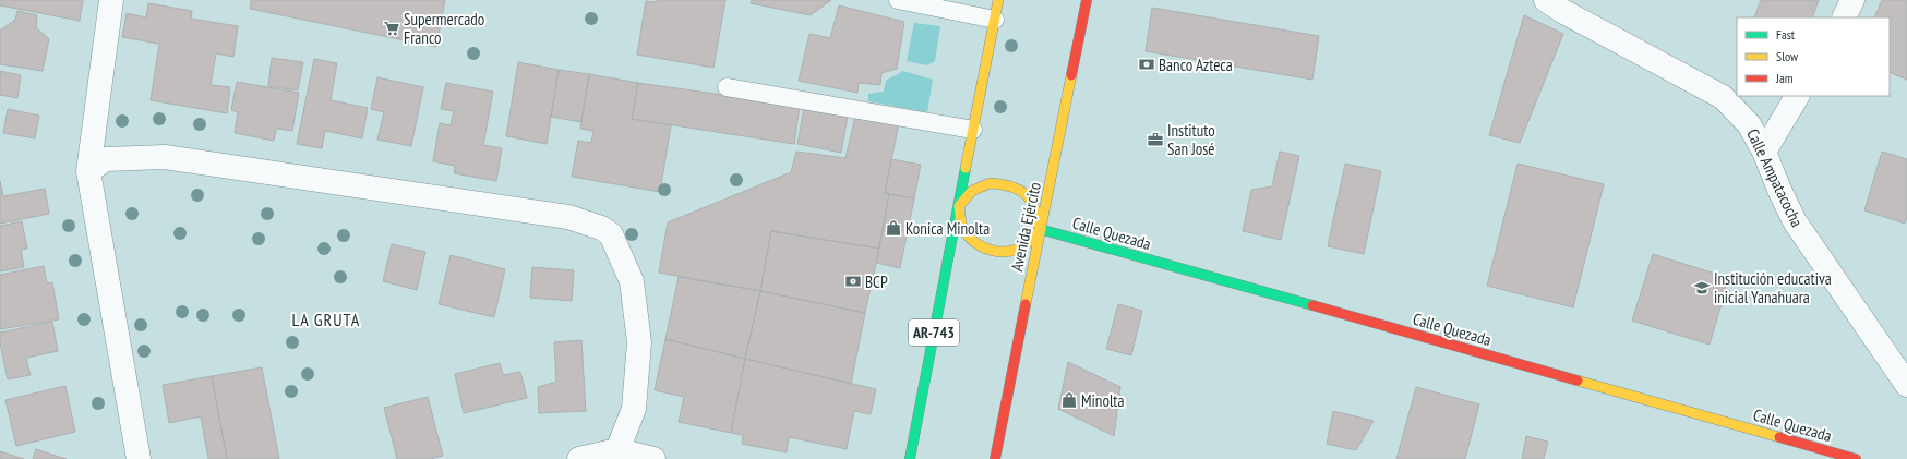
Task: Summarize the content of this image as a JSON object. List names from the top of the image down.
{
  "streets": {
    "main road": ["Avenida Ejército", "Calle Quezada", "AR-743"],
    "street": ["Calle Ampatacocha"]
  },
  "crossings": [
    ["Avenida Ejército", "Calle Quezada"],
    ["Avenida Ejército", "AR-743"],
    ["Calle Quezada", "AR-743"]
  ],
  "districts": ["LA GRUTA"],
  "places": {
    "supermarket": ["Supermercado Franco"],
    "bank": ["Banco Azteca", "BCP"],
    "office": ["Instituto San José"],
    "shop": ["Konica Minolta", "Minolta"],
    "school or university": ["Institución educativa inicial Yanahuara"]
  },
  "legend": ["Fast", "Slow", "Jam"]
}
